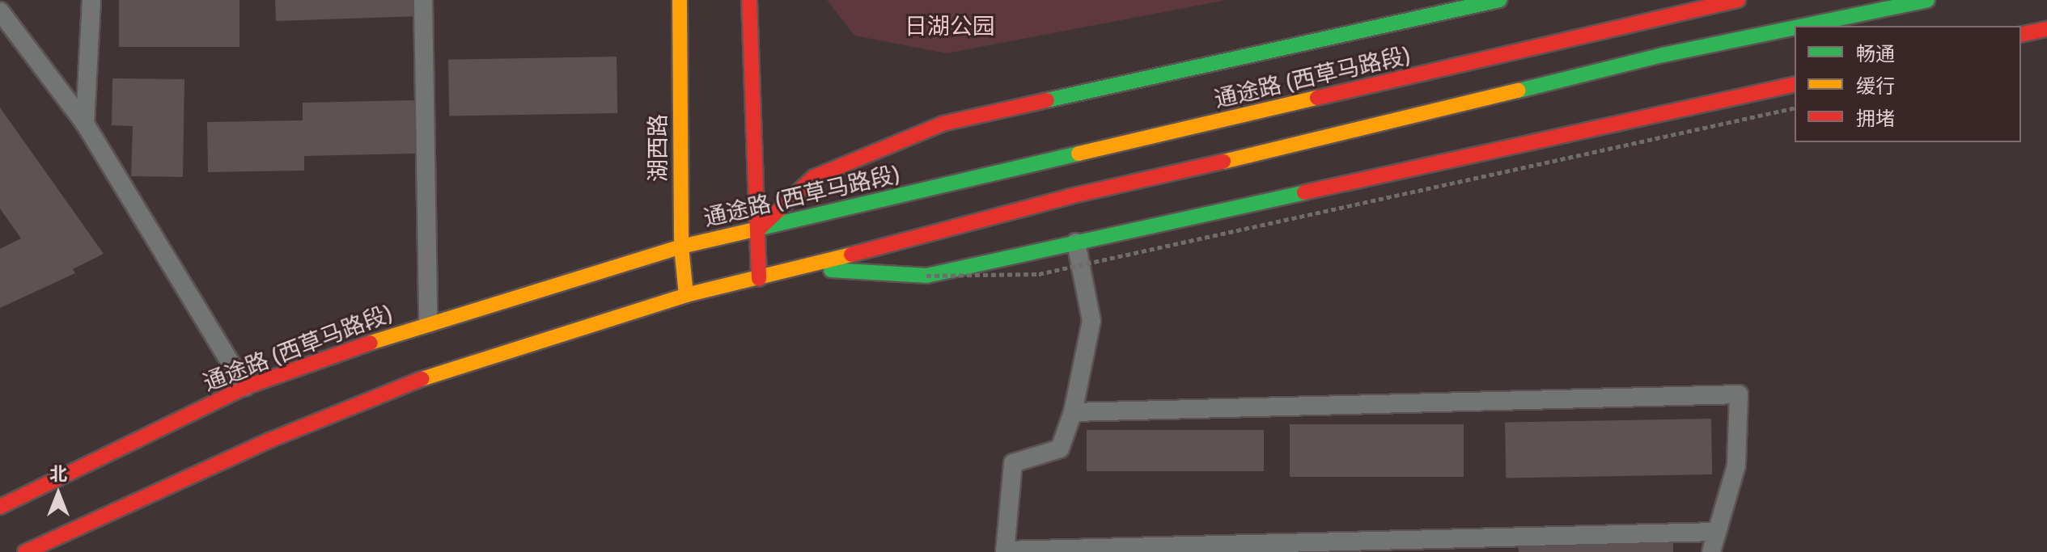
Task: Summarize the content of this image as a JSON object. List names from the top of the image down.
{
  "streets": {
    "main road": ["通途路 (西草马路段)", "湖西路"]
  },
  "crossings": [
    ["通途路 (西草马路段)", "湖西路"]
  ],
  "parks": ["日湖公园"],
  "legend": ["畅通", "缓行", "拥堵"],
  "north": "top"
}
